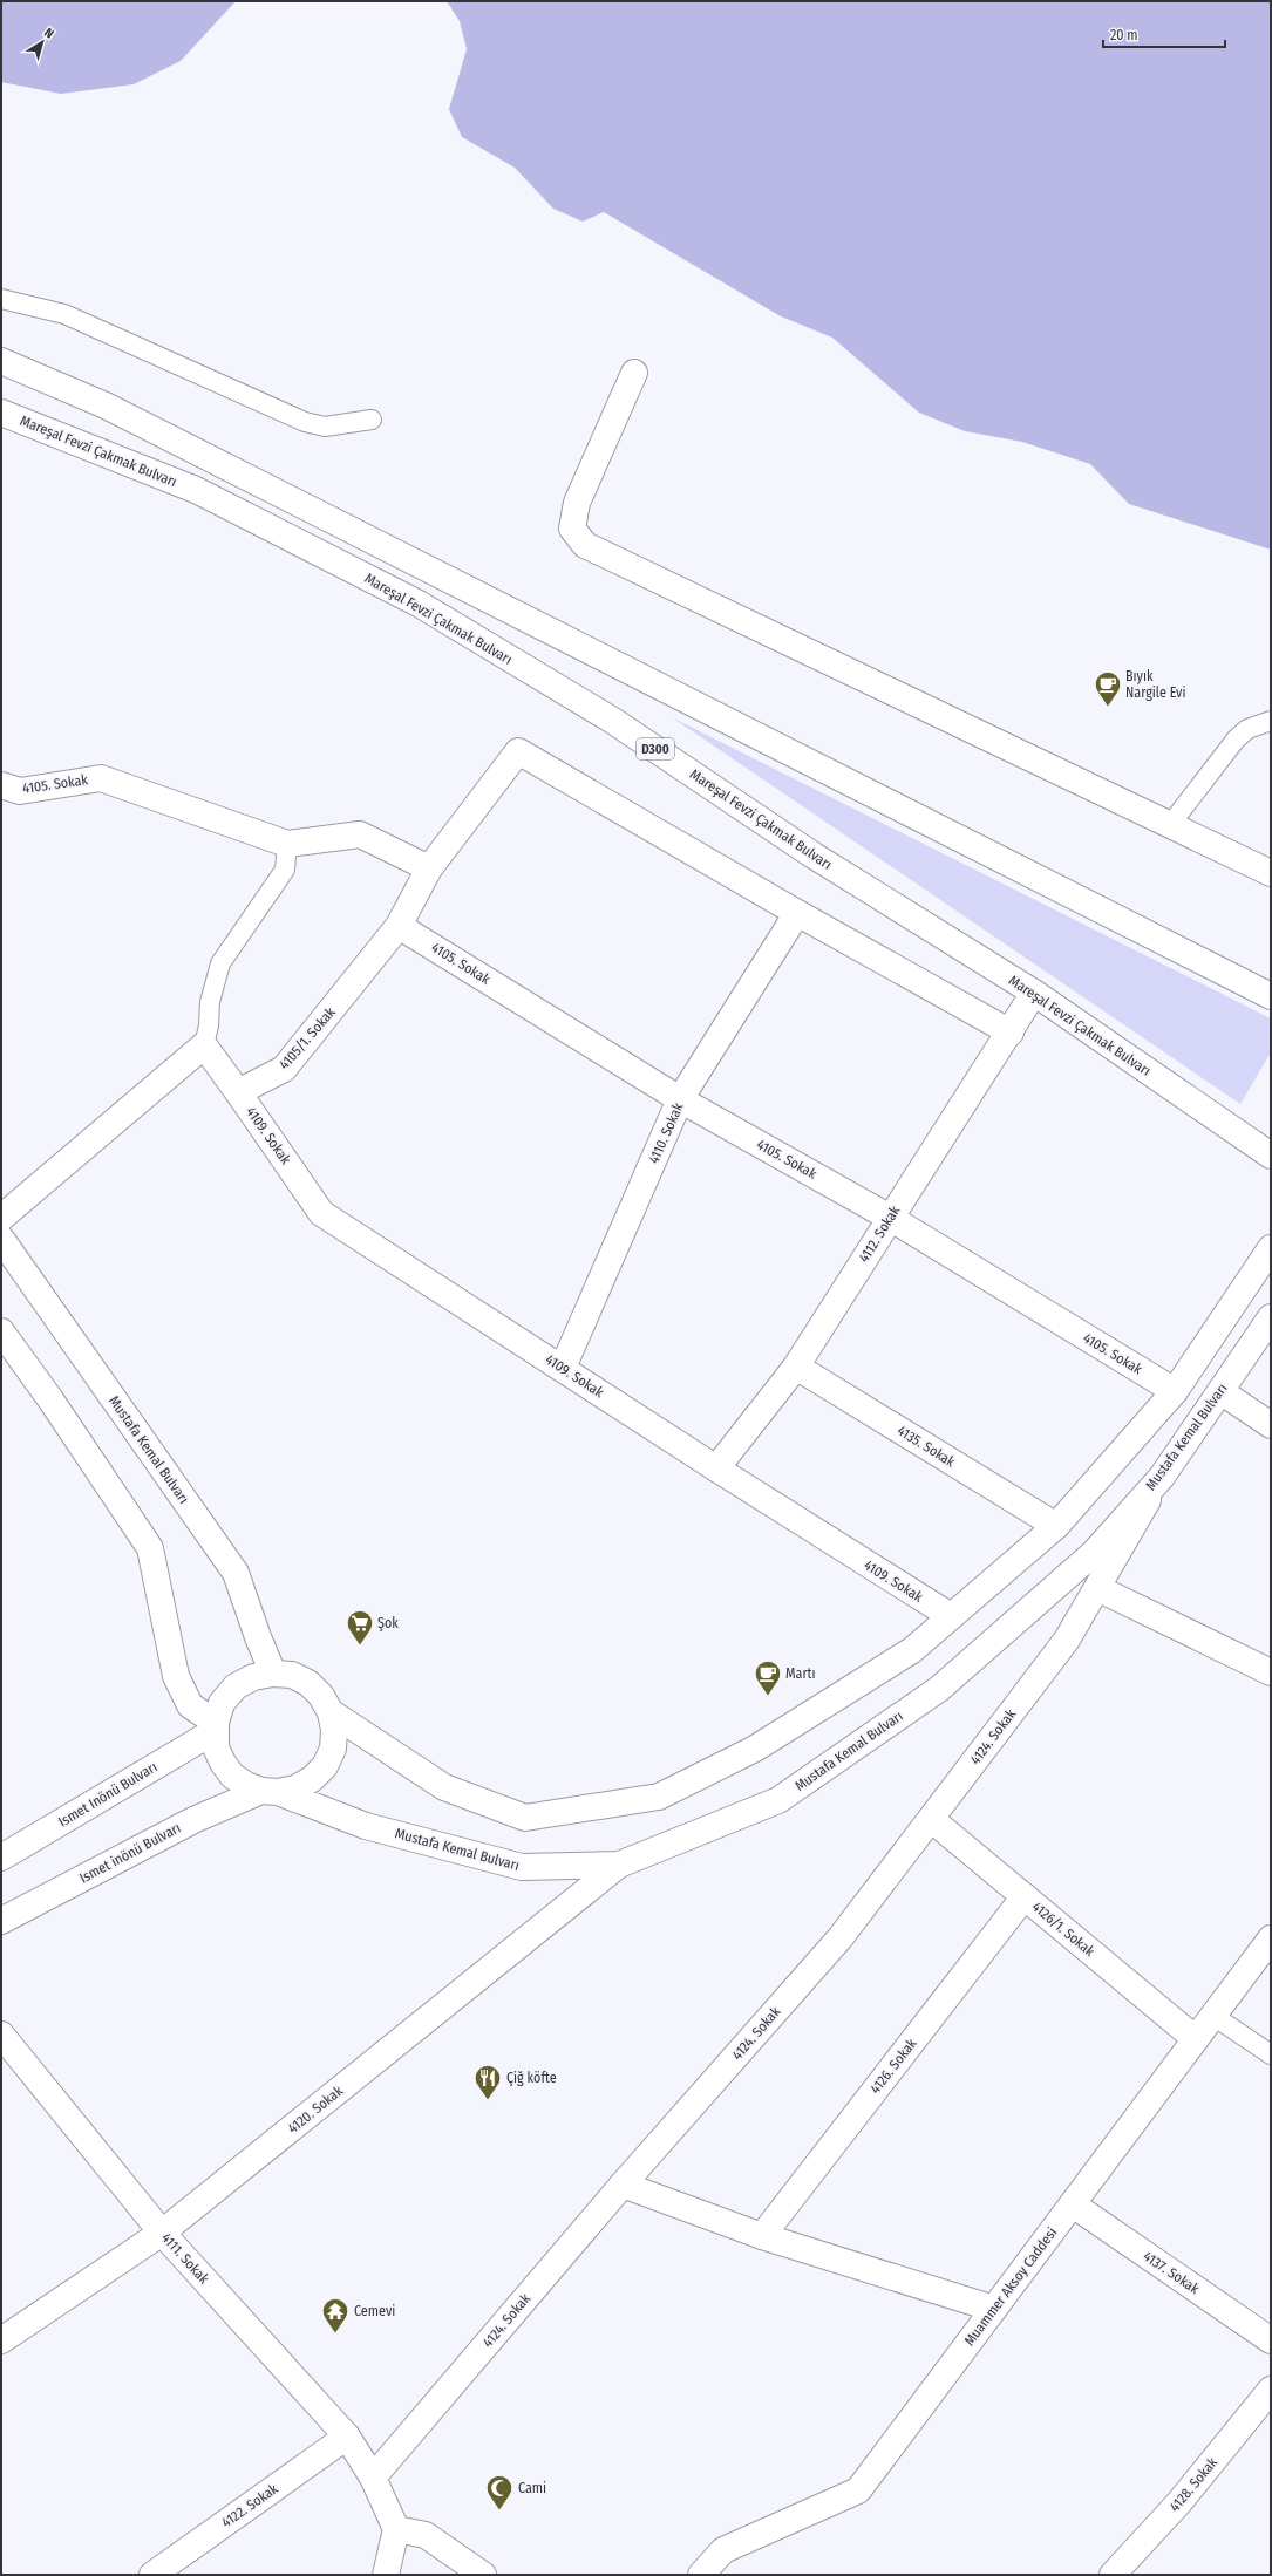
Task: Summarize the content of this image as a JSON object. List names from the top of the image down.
{
  "streets": {
    "main road": [
      "Mareşal Fevzi Çakmak Bulvarı",
      "D300",
      "4105. Sokak",
      "4105/1. Sokak",
      "4110. Sokak",
      "4109. Sokak",
      "4112. Sokak",
      "Mustafa Kemal Bulvarı",
      "4135. Sokak",
      "4124. Sokak",
      "Ismet Inönü Bulvarı",
      "Ismet inönü Bulvarı",
      "4126/1. Sokak",
      "4126. Sokak",
      "4120. Sokak",
      "4111. Sokak",
      "4137. Sokak",
      "Muammer Aksoy Caddesi",
      "4128. Sokak",
      "4122. Sokak"
    ]
  },
  "crossings": [
    ["Mareşal Fevzi Çakmak Bulvarı", "4112. Sokak"],
    ["4105. Sokak", "4105/1. Sokak"],
    ["4105. Sokak", "4110. Sokak"],
    ["4105. Sokak", "4112. Sokak"],
    ["4105/1. Sokak", "4110. Sokak"],
    ["4105/1. Sokak", "4109. Sokak"],
    ["4110. Sokak", "4109. Sokak"],
    ["4109. Sokak", "4112. Sokak"],
    ["4112. Sokak", "4135. Sokak"],
    ["Mustafa Kemal Bulvarı", "4124. Sokak"],
    ["Mustafa Kemal Bulvarı", "Ismet Inönü Bulvarı"],
    ["Mustafa Kemal Bulvarı", "Ismet inönü Bulvarı"],
    ["Mustafa Kemal Bulvarı", "4120. Sokak"],
    ["4124. Sokak", "4126/1. Sokak"],
    ["4124. Sokak", "4111. Sokak"],
    ["Ismet Inönü Bulvarı", "Ismet inönü Bulvarı"],
    ["4126/1. Sokak", "4126. Sokak"],
    ["4126/1. Sokak", "Muammer Aksoy Caddesi"],
    ["4120. Sokak", "4111. Sokak"],
    ["4111. Sokak", "4122. Sokak"],
    ["4137. Sokak", "Muammer Aksoy Caddesi"]
  ],
  "places": {
    "cafe": ["Bıyık Nargile Evi", "Martı"],
    "supermarket": ["Şok"],
    "restaurant": ["Çiğ köfte"],
    "temple": ["Cemevi"],
    "mosque": ["Cami"]
  },
  "scale_bar": "20 m",
  "north": "top right"
}
